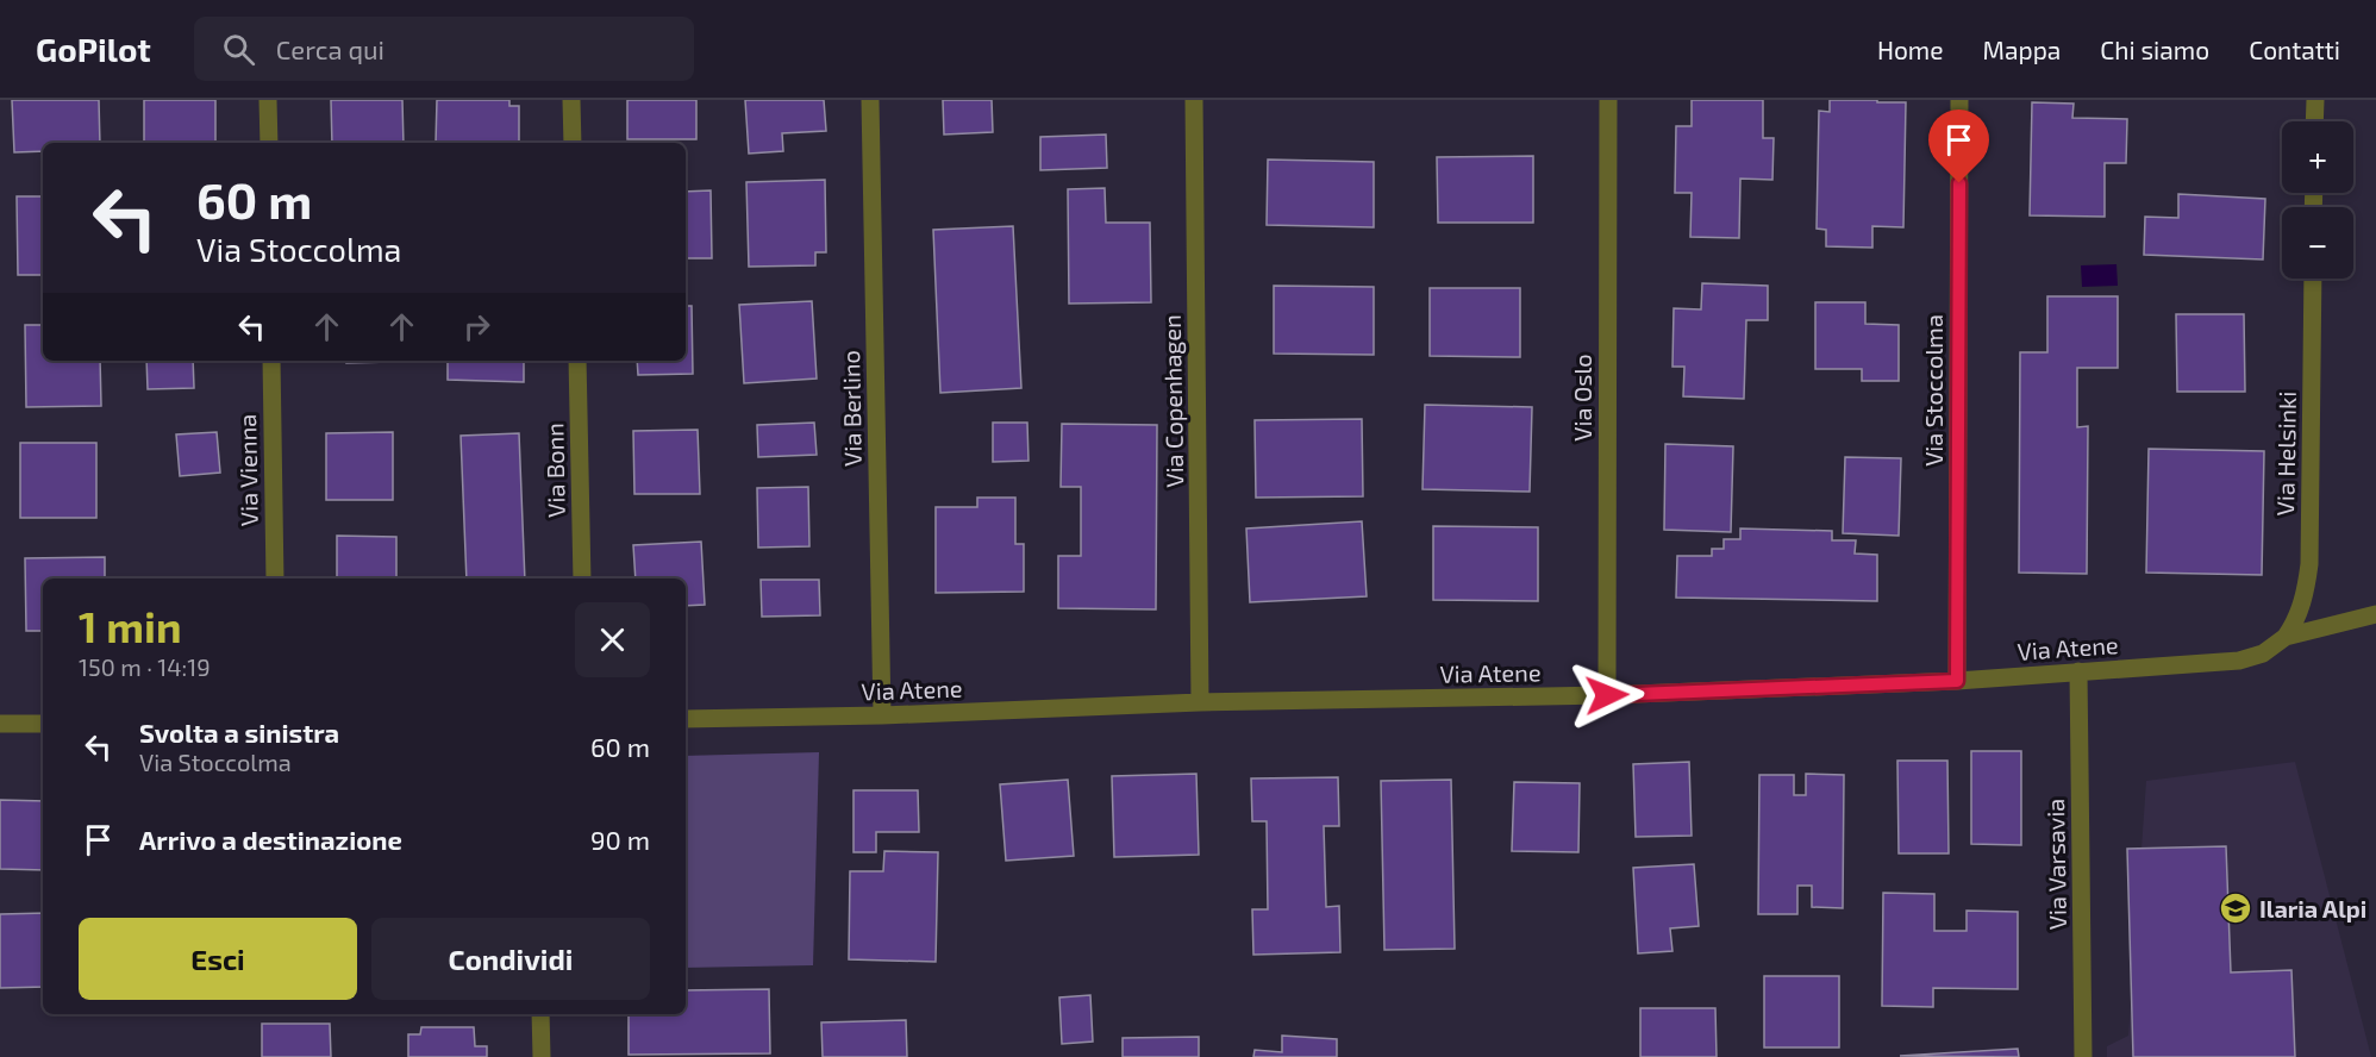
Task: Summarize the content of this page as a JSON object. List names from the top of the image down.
{
  "streets": {
    "street": [
      "Via Stoccolma",
      "Via Oslo",
      "Via Copenhagen",
      "Via Berlino",
      "Via Helsinki",
      "Via Vienna",
      "Via Bonn",
      "Via Atene",
      "Via Varsavia"
    ]
  },
  "crossings": [
    ["Via Stoccolma", "Via Atene"],
    ["Via Oslo", "Via Atene"],
    ["Via Copenhagen", "Via Atene"],
    ["Via Berlino", "Via Atene"],
    ["Via Helsinki", "Via Atene"],
    ["Via Atene", "Via Varsavia"]
  ],
  "places": {
    "school or university": ["Ilaria Alpi"]
  },
  "page": {
    "header": "GoPilot",
    "search": "Cerca qui",
    "nav": [
      "Home",
      "Mappa",
      "Chi siamo",
      "Contatti"
    ],
    "map_buttons": ["+", "−"],
    "turn": ["60 m", "Via Stoccolma"],
    "heading": ["1 min", "150 m · 14:19"],
    "list": [
      {
        "name": "Svolta a sinistra",
        "note": "Via Stoccolma",
        "value": "60 m"
      },
      {
        "name": "Arrivo a destinazione",
        "value": "90 m"
      }
    ],
    "buttons": ["Esci", "Condividi"]
  }
}
